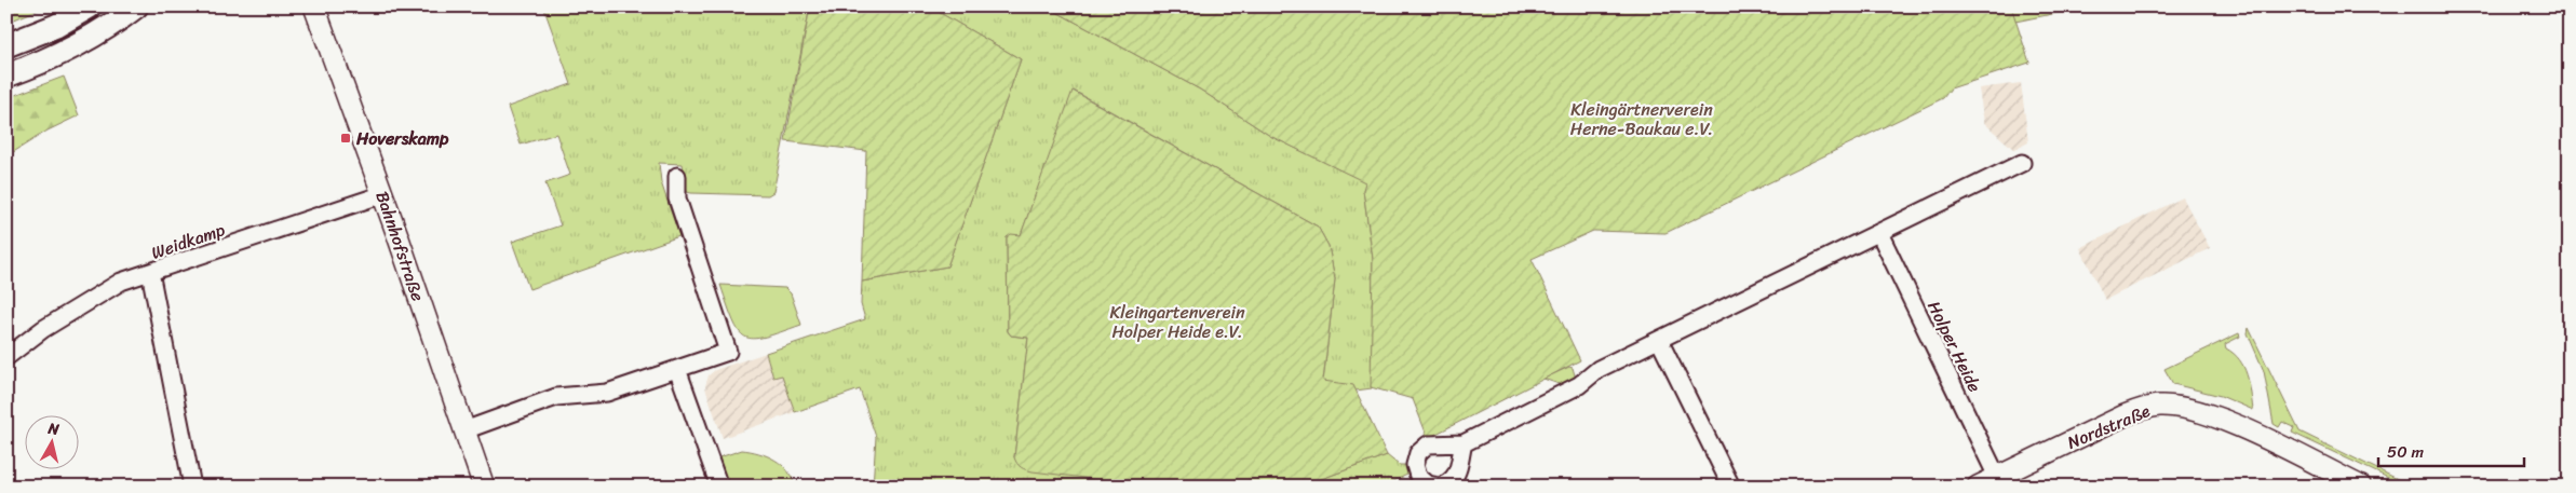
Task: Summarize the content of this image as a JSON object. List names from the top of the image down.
{
  "streets": {
    "street": [
      "Weidkamp",
      "Bahnhofstraße",
      "Holper Heide",
      "Nordstraße"
    ]
  },
  "crossings": [
    ["Weidkamp", "Bahnhofstraße"],
    ["Holper Heide", "Nordstraße"]
  ],
  "parks": ["Kleingärtnerverein Herne-Baukau e.V.", "Kleingartenverein Holper Heide e.V."],
  "places": {
    "transit": ["Hoverskamp"]
  },
  "scale_bar": "50 m",
  "north": "top"
}
